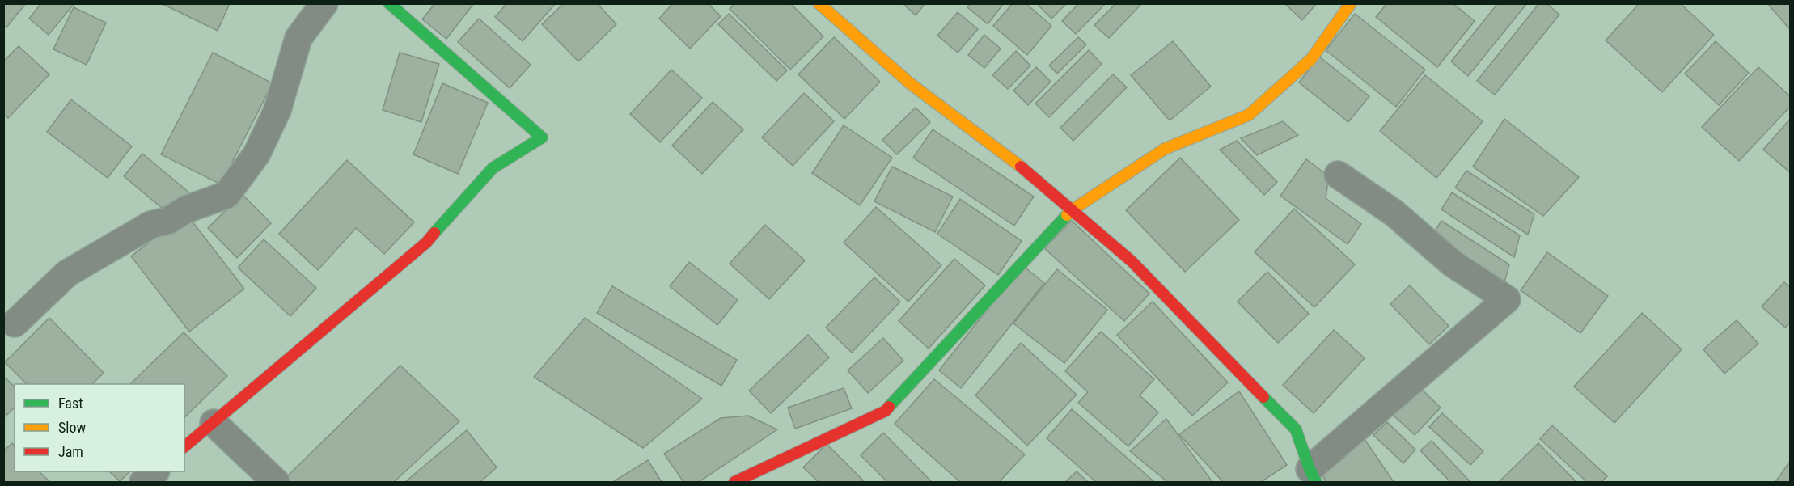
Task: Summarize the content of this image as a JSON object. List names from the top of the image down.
{
  "legend": ["Fast", "Slow", "Jam"]
}
